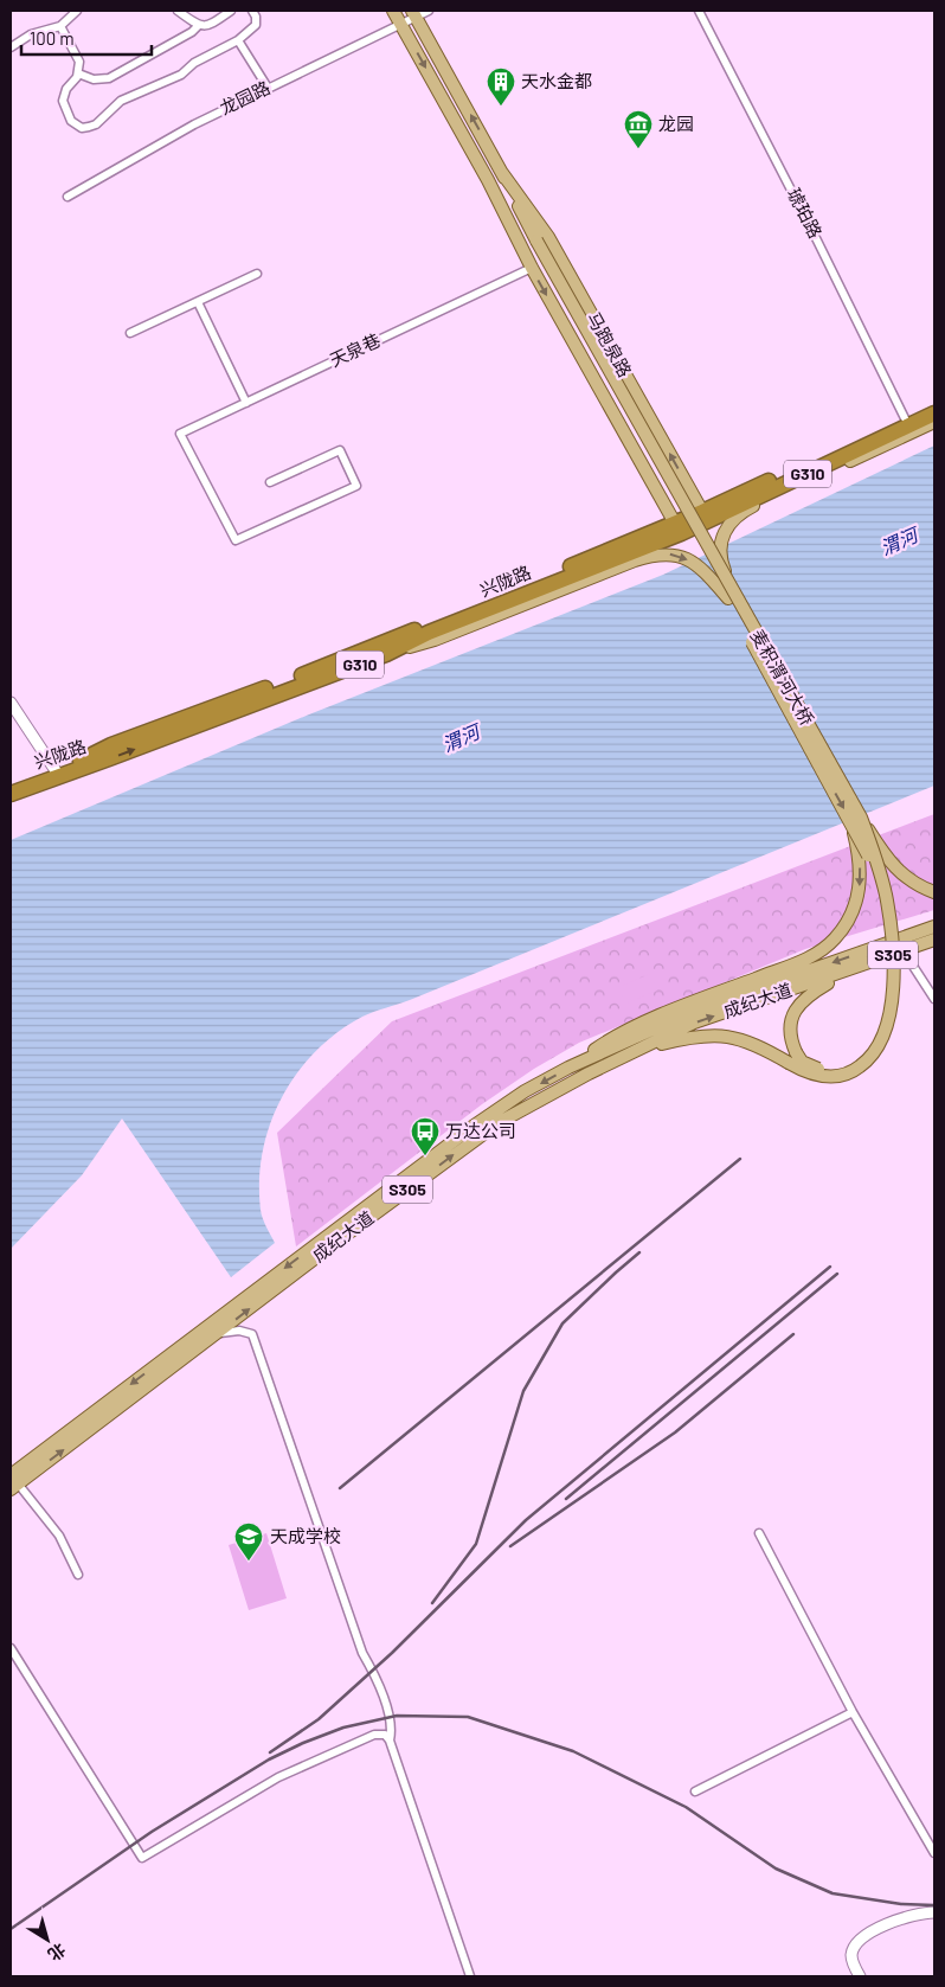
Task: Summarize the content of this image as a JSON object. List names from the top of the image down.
{
  "streets": {
    "highway": ["G310", "兴陇路"],
    "main road": [
      "马跑泉路",
      "麦积渭河大桥",
      "S305",
      "成纪大道"
    ],
    "street": ["龙园路", "琥珀路", "天泉巷"]
  },
  "crossings": [
    ["龙园路", "马跑泉路"],
    ["琥珀路", "兴陇路"],
    ["马跑泉路", "天泉巷"],
    ["马跑泉路", "兴陇路"],
    ["马跑泉路", "麦积渭河大桥"],
    ["G310", "兴陇路"],
    ["麦积渭河大桥", "成纪大道"]
  ],
  "water": ["渭河"],
  "places": {
    "building": ["天水金都"],
    "museum": ["龙园"],
    "bus stop": ["万达公司"],
    "school or university": ["天成学校"]
  },
  "scale_bar": "100 m",
  "north": "bottom right"
}
